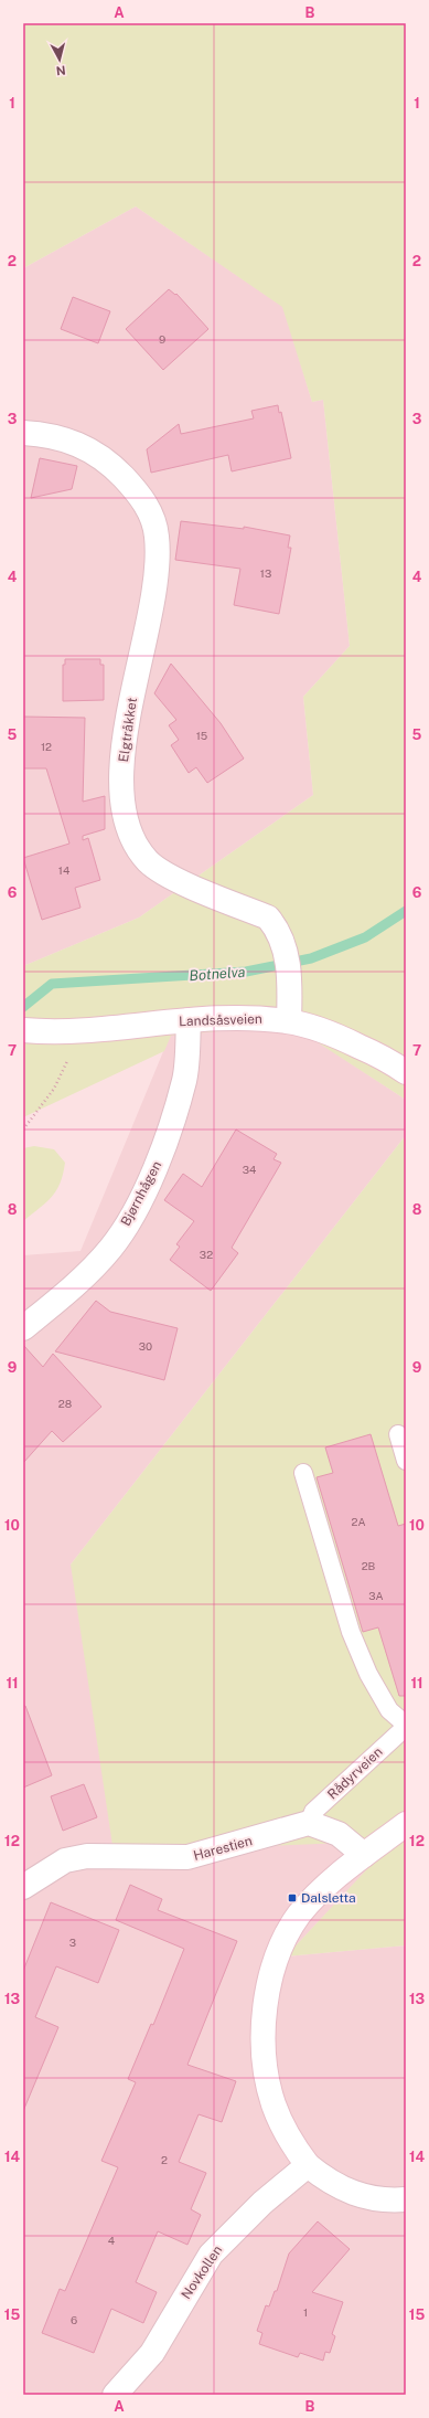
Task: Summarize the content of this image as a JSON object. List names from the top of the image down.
{
  "streets": {
    "street": [
      "Elgtråkket",
      "Landsåsveien",
      "Bjørnhågen",
      "Harestien",
      "Novkollen"
    ],
    "lane": ["Rådyrveien"]
  },
  "crossings": [
    ["Elgtråkket", "Landsåsveien"],
    ["Landsåsveien", "Bjørnhågen"],
    ["Rådyrveien", "Harestien"]
  ],
  "water": ["Botnelva"],
  "places": {
    "transit": ["Dalsletta"]
  },
  "house_numbers": [
    "9",
    "13",
    "15",
    "12",
    "14",
    "34",
    "32",
    "30",
    "28",
    "2A",
    "2B",
    "3A",
    "3",
    "2",
    "4",
    "1",
    "6"
  ],
  "north": "bottom",
  "grid": {
    "columns": ["A", "B"],
    "rows": [
      "1",
      "2",
      "3",
      "4",
      "5",
      "6",
      "7",
      "8",
      "9",
      "10",
      "11",
      "12",
      "13",
      "14",
      "15"
    ]
  }
}
